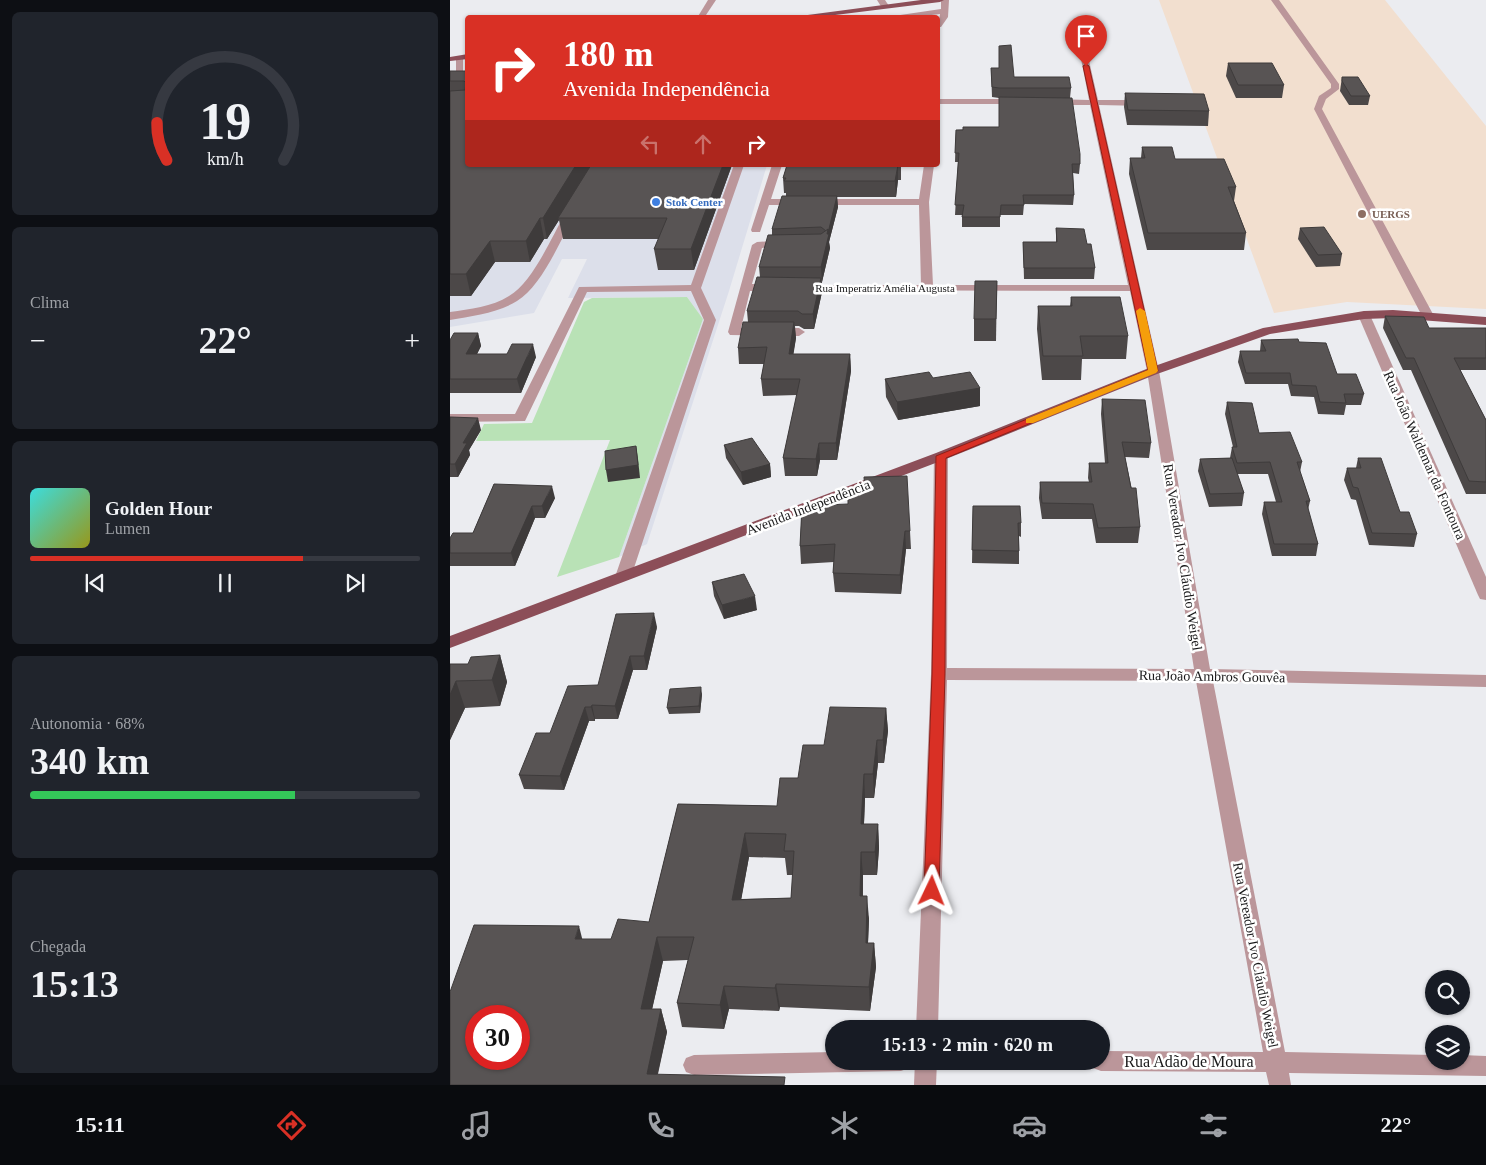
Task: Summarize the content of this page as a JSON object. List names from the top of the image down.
{
  "streets": {
    "main road": ["Avenida Independência"],
    "street": [
      "Rua Imperatriz Amélia Augusta",
      "Rua João Waldemar da Fontoura",
      "Rua Vereador Ivo Cláudio Weigel",
      "Rua João Ambros Gouvêa",
      "Rua Adão de Moura"
    ]
  },
  "crossings": [
    ["Rua Imperatriz Amélia Augusta", "Rua Vereador Ivo Cláudio Weigel"],
    ["Rua João Waldemar da Fontoura", "Avenida Independência"],
    ["Avenida Independência", "Rua Vereador Ivo Cláudio Weigel"],
    ["Rua Vereador Ivo Cláudio Weigel", "Rua João Ambros Gouvêa"],
    ["Rua Vereador Ivo Cláudio Weigel", "Rua Adão de Moura"]
  ],
  "places": ["Stok Center", "UERGS"],
  "page": {
    "turn": ["180 m", "Avenida Independência"],
    "tile": [
      "Clima",
      ["Autonomia · 68%", "340 km"],
      ["Chegada", "15:13"]
    ],
    "heat": ["−", "22°", "+"],
    "song": ["Golden Hour", "Lumen"],
    "limit": "30",
    "trip": "15:13 · 2 min · 620 m",
    "tabs": ["15:11", "22°"],
    "gauge": ["19", "km/h"]
  }
}
